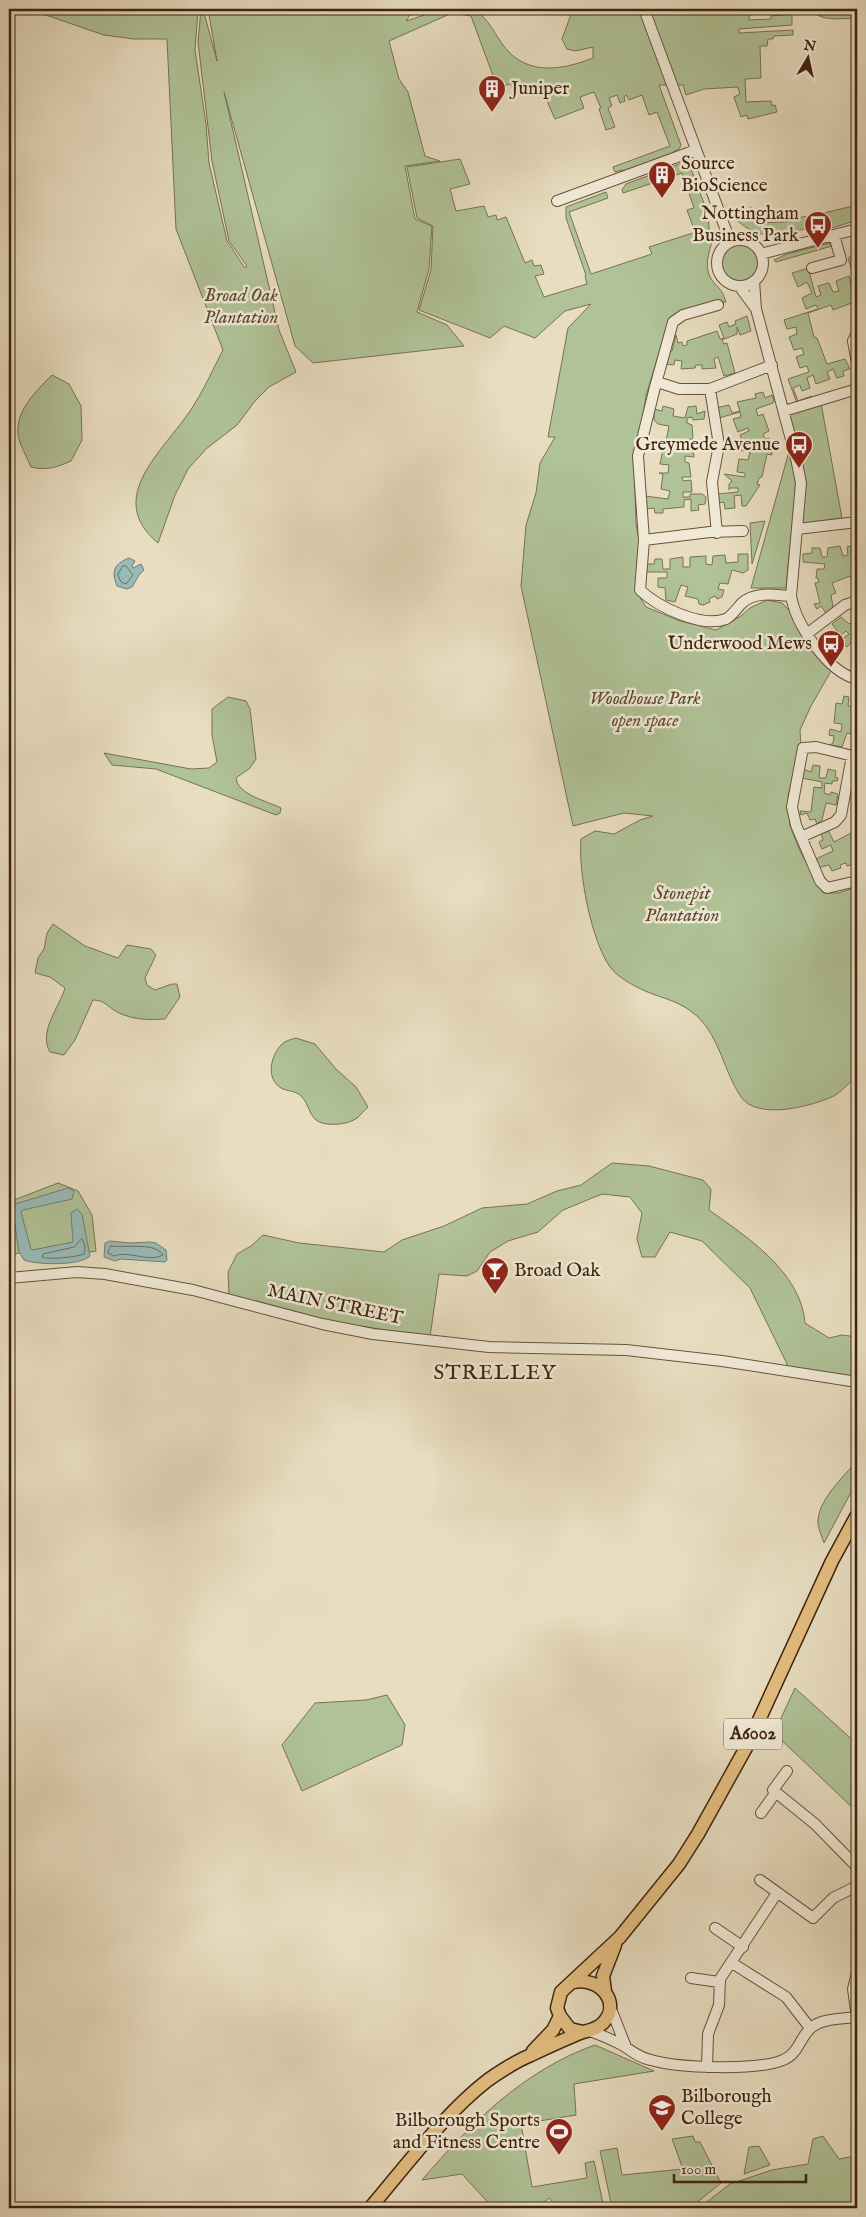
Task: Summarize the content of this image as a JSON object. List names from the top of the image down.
{
  "streets": {
    "main road": ["A6002"],
    "street": ["MAIN STREET"]
  },
  "districts": ["STRELLEY"],
  "parks": ["Broad Oak Plantation", "Woodhouse Park open space", "Stonepit Plantation"],
  "places": {
    "building": ["Juniper", "Source BioScience"],
    "bus stop": ["Nottingham Business Park", "Greymede Avenue", "Underwood Mews"],
    "bar": ["Broad Oak"],
    "school or university": ["Bilborough College"],
    "sports": ["Bilborough Sports and Fitness Centre"]
  },
  "scale_bar": "100 m",
  "north": "top"
}
